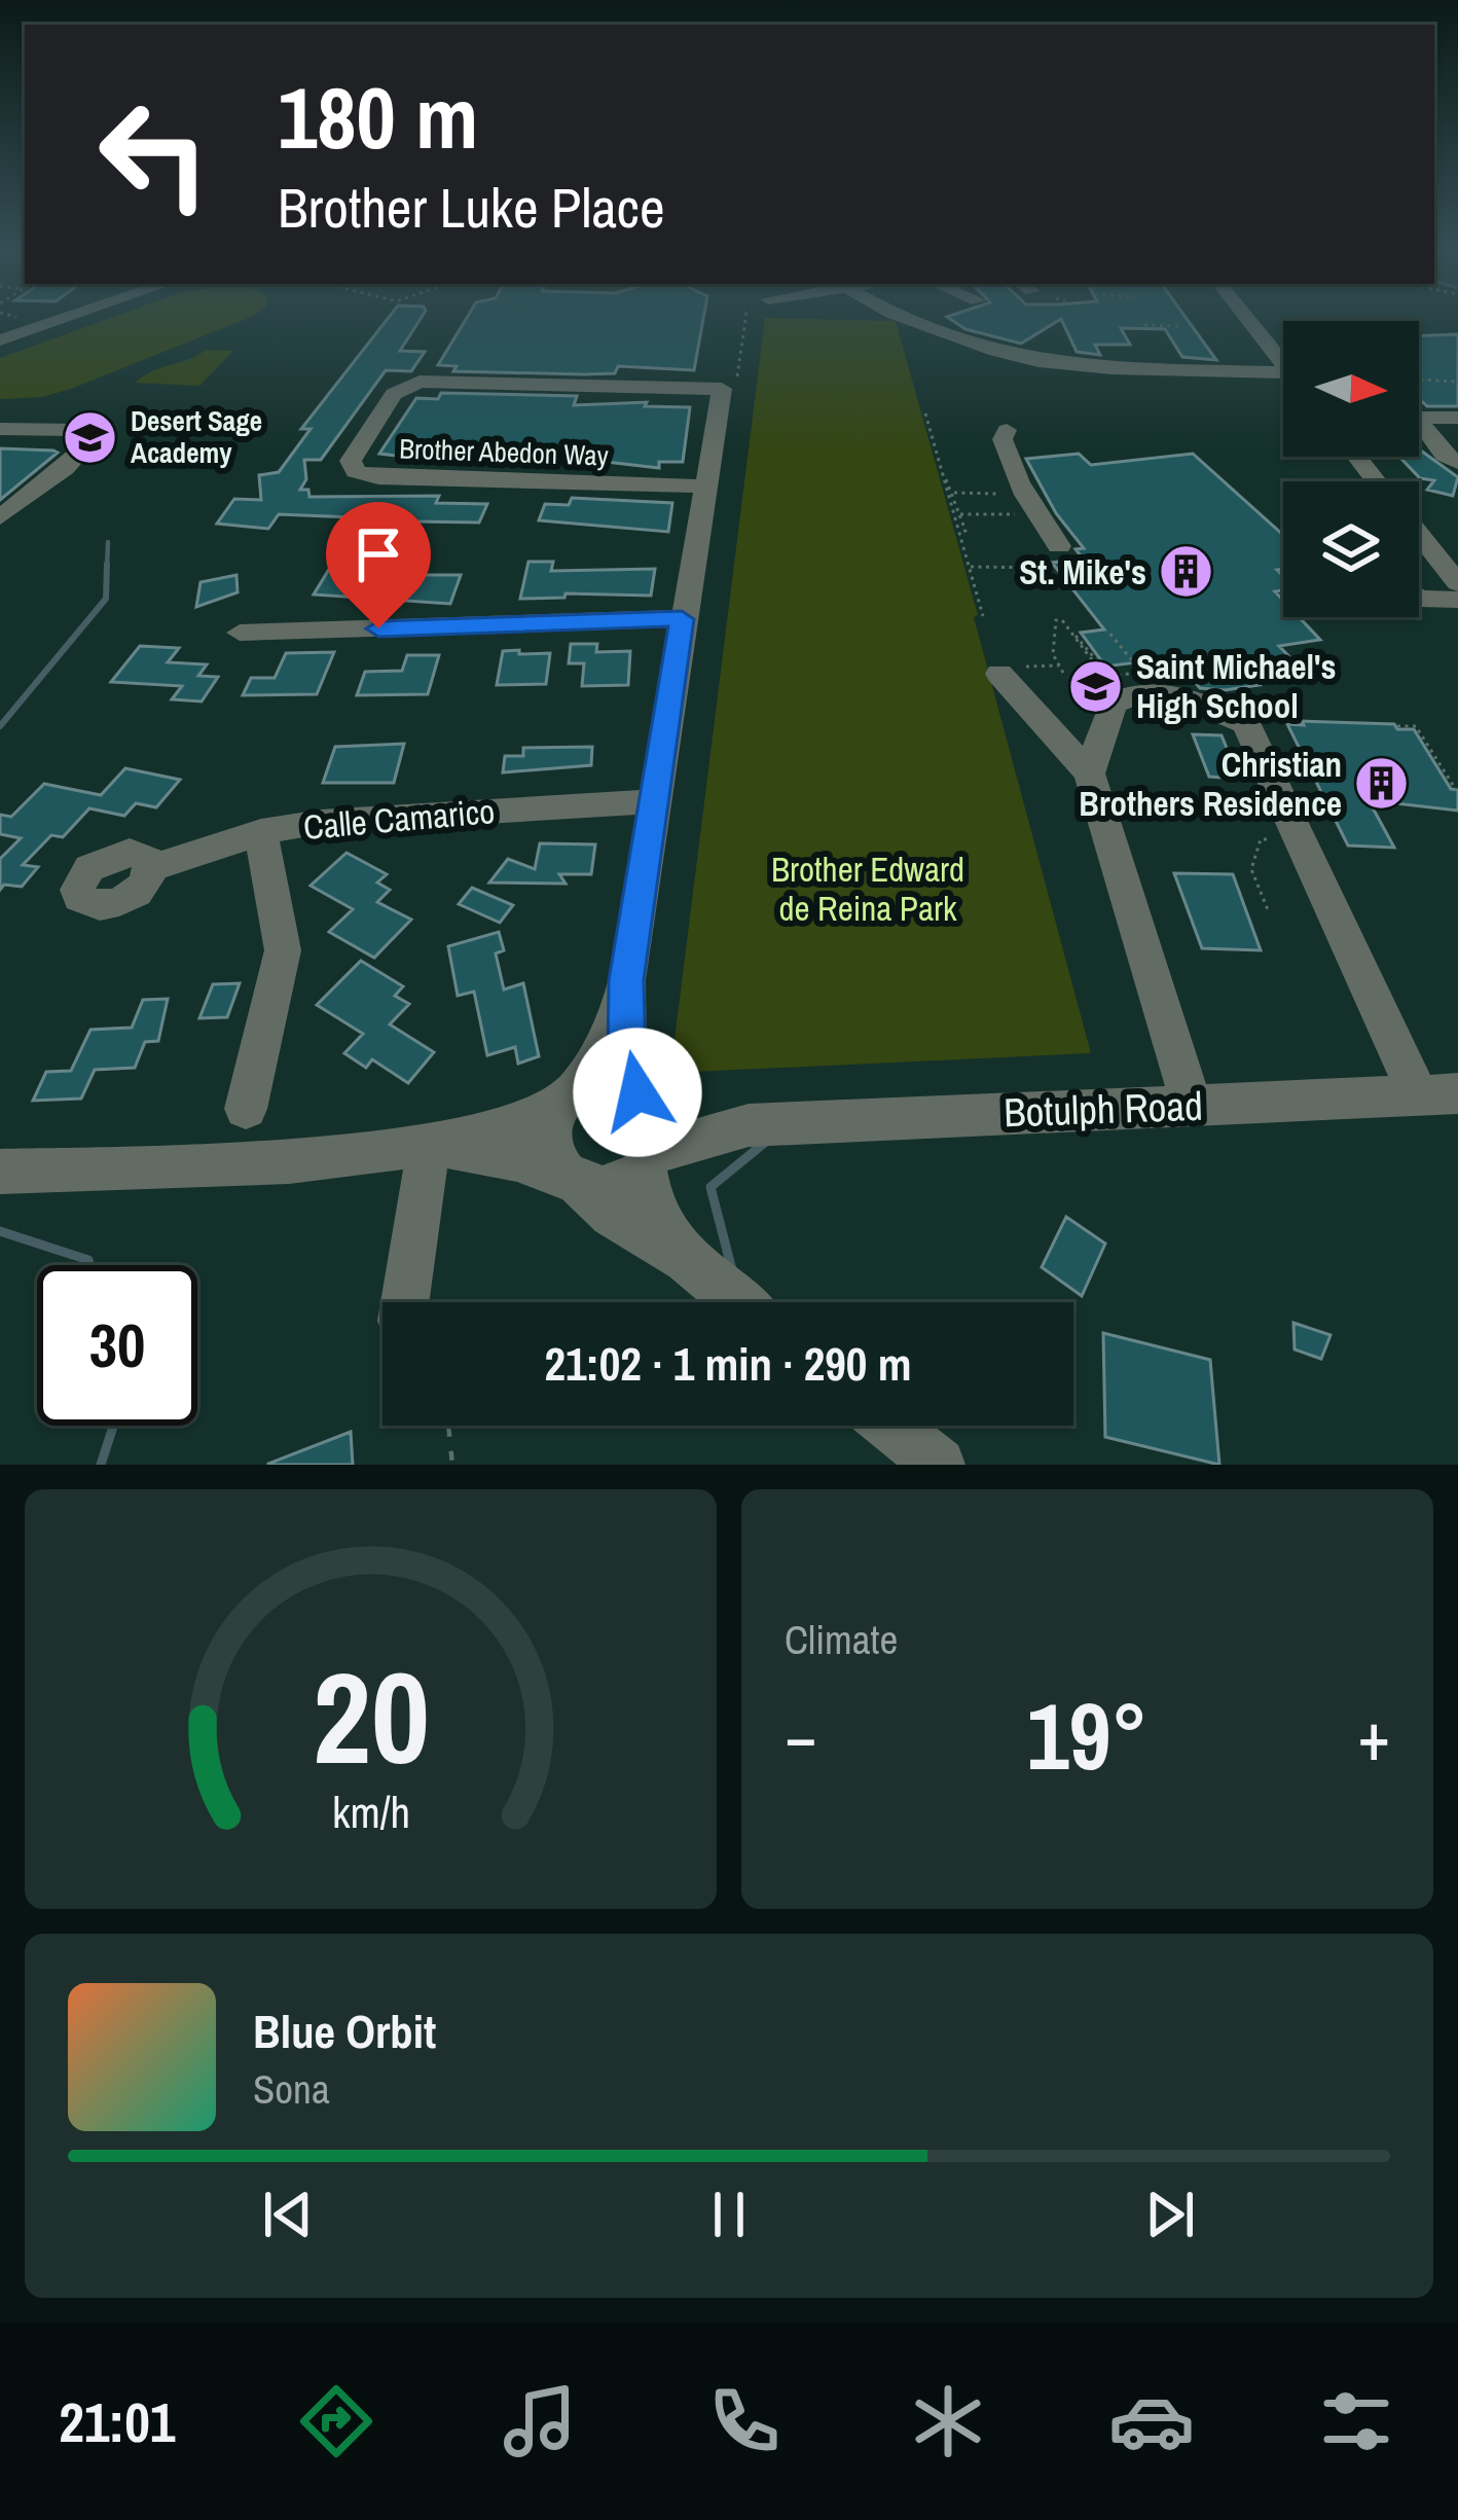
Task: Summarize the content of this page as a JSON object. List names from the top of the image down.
{
  "streets": {
    "street": ["Brother Abedon Way", "Calle Camarico", "Botulph Road"]
  },
  "parks": ["Brother Edward de Reina Park"],
  "places": {
    "school or university": ["Desert Sage Academy", "Saint Michael's High School"],
    "building": ["St. Mike's", "Christian Brothers Residence"]
  },
  "north": "right",
  "page": {
    "turn": ["180 m", "Brother Luke Place"],
    "limit": "30",
    "trip": "21:02 · 1 min · 290 m",
    "tile": "Climate",
    "heat": ["−", "19°", "+"],
    "song": ["Blue Orbit", "Sona"],
    "tabs": "21:01",
    "gauge": ["20", "km/h"]
  }
}
